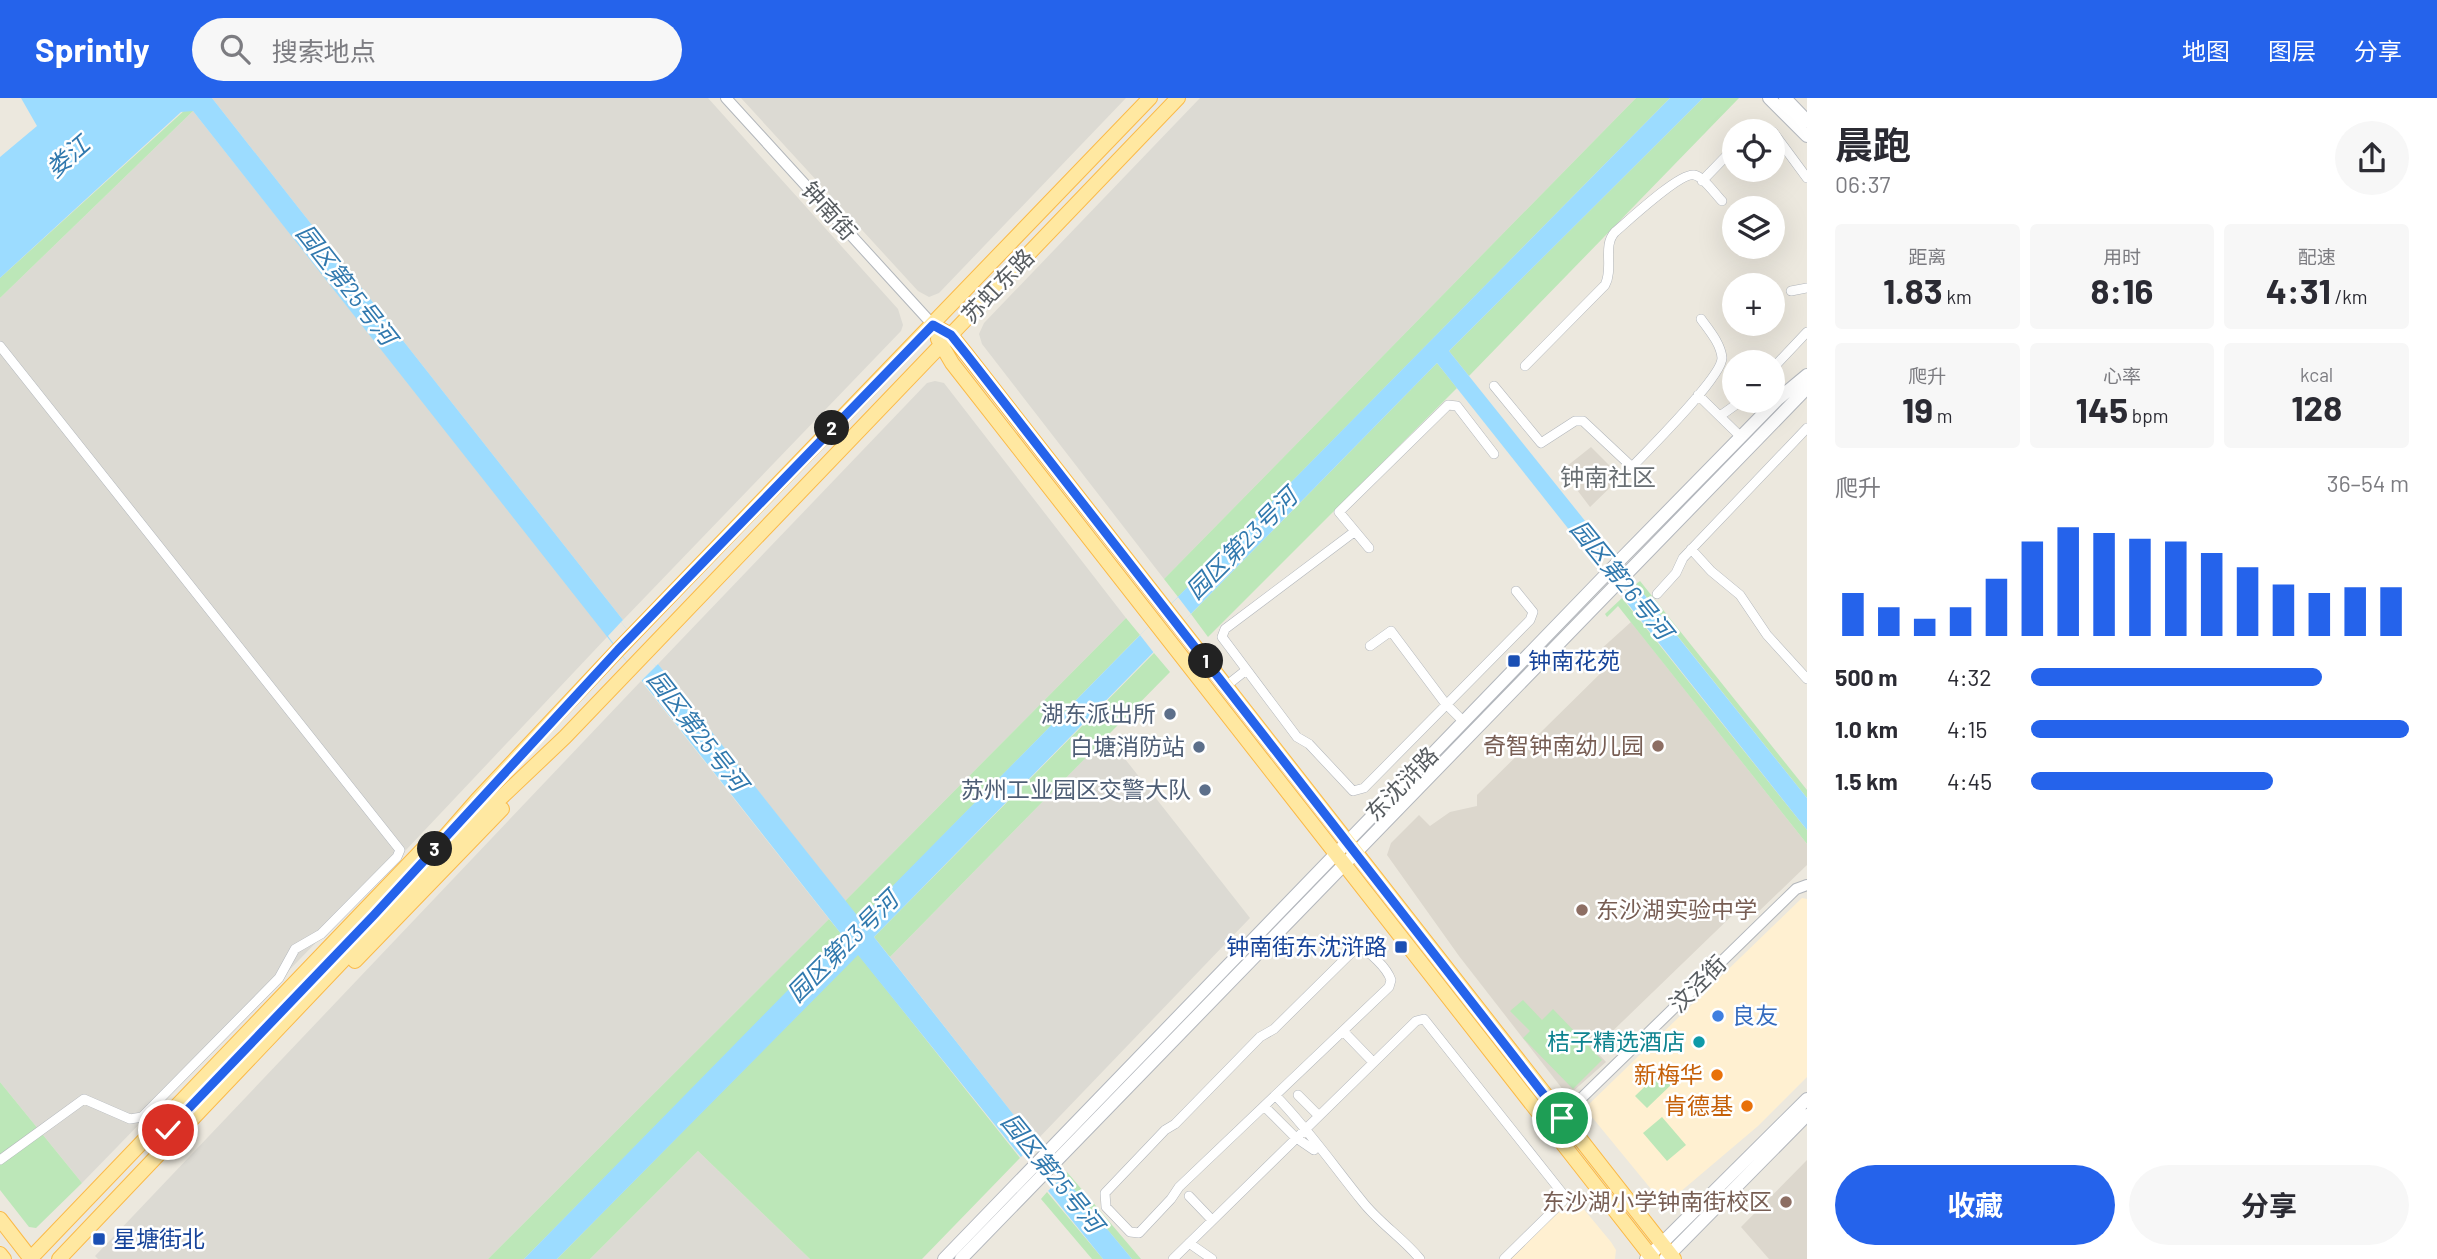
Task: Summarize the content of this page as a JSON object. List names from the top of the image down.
{
  "streets": {
    "main road": ["钟南街", "苏虹东路", "东沈浒路"],
    "street": ["汶泾街"]
  },
  "crossings": [
    ["钟南街", "苏虹东路"],
    ["钟南街", "东沈浒路"],
    ["钟南街", "汶泾街"]
  ],
  "districts": ["钟南社区"],
  "water": [
    "娄江",
    "园区第25号河",
    "园区第23号河",
    "园区第26号河"
  ],
  "places": {
    "transit": ["钟南花苑", "钟南街东沈浒路", "星塘街北"],
    "other": [
      "湖东派出所",
      "奇智钟南幼儿园",
      "白塘消防站",
      "苏州工业园区交警大队",
      "东沙湖实验中学",
      "良友",
      "桔子精选酒店",
      "新梅华",
      "肯德基",
      "东沙湖小学钟南街校区"
    ]
  },
  "page": {
    "header": "Sprintly",
    "search": "搜索地点",
    "nav": ["地图", "图层", "分享"],
    "heading": ["晨跑", "06:37"],
    "map_buttons": ["+", "−"],
    "stats": [
      ["距离", "1.83 km"],
      ["用时", "8:16"],
      ["配速", "4:31 /km"],
      ["爬升", "19 m"],
      ["心率", "145 bpm"],
      ["kcal", "128"]
    ],
    "pins": ["2", "1", "3"],
    "chart": ["爬升", "36–54 m"],
    "list": [
      {
        "name": "500 m",
        "note": "4:32"
      },
      {
        "name": "1.0 km",
        "note": "4:15"
      },
      {
        "name": "1.5 km",
        "note": "4:45"
      }
    ],
    "buttons": ["收藏", "分享"]
  }
}
